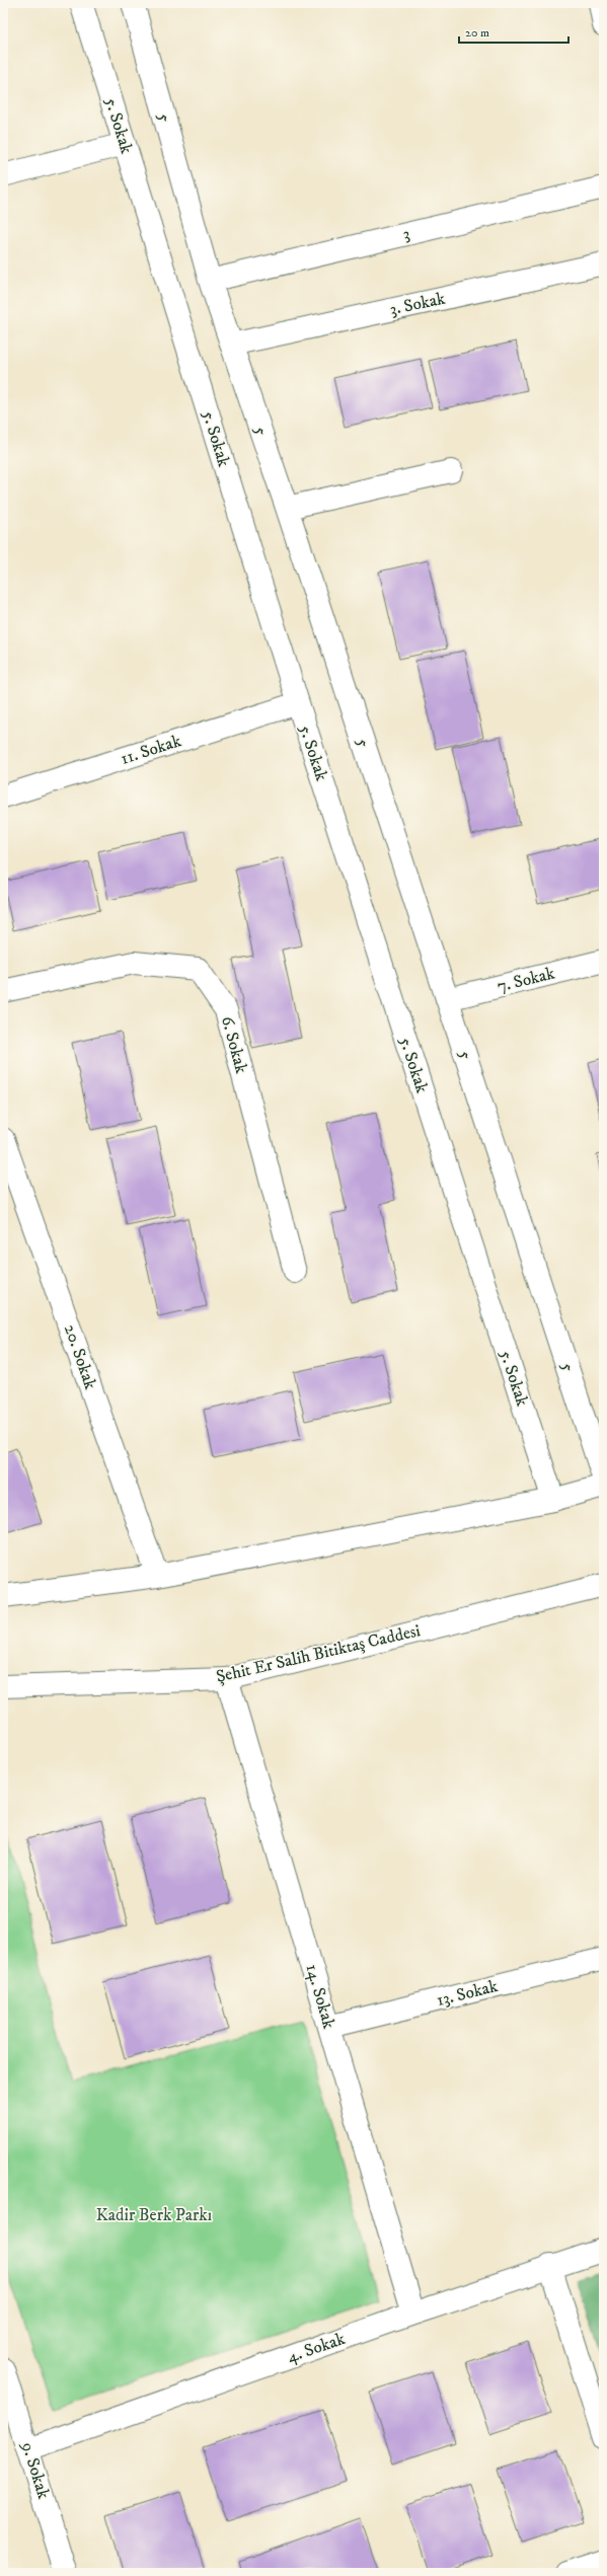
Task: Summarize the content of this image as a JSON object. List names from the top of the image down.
{
  "streets": {
    "street": [
      "5",
      "5. Sokak",
      "3",
      "3. Sokak",
      "11. Sokak",
      "7. Sokak",
      "6. Sokak",
      "20. Sokak",
      "Şehit Er Salih Bitiktaş Caddesi",
      "13. Sokak",
      "14. Sokak",
      "4. Sokak",
      "9. Sokak"
    ]
  },
  "crossings": [
    ["5", "3"],
    ["5", "3. Sokak"],
    ["5", "7. Sokak"],
    ["5. Sokak", "11. Sokak"],
    ["Şehit Er Salih Bitiktaş Caddesi", "14. Sokak"],
    ["13. Sokak", "14. Sokak"],
    ["14. Sokak", "4. Sokak"],
    ["4. Sokak", "9. Sokak"]
  ],
  "parks": ["Kadir Berk Parkı"],
  "scale_bar": "20 m"
}
